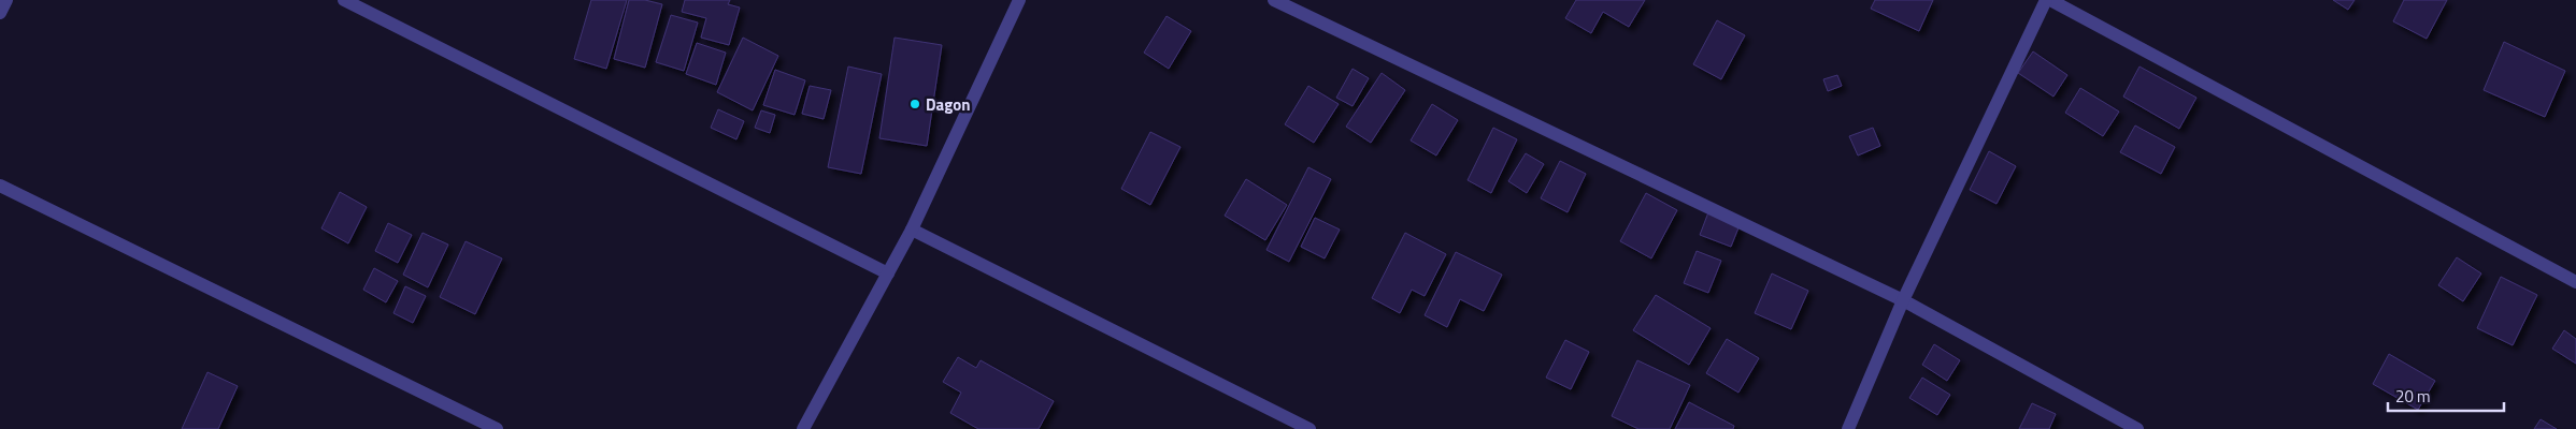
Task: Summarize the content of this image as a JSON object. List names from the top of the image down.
{
  "places": ["Dagon"],
  "scale_bar": "20 m"
}
